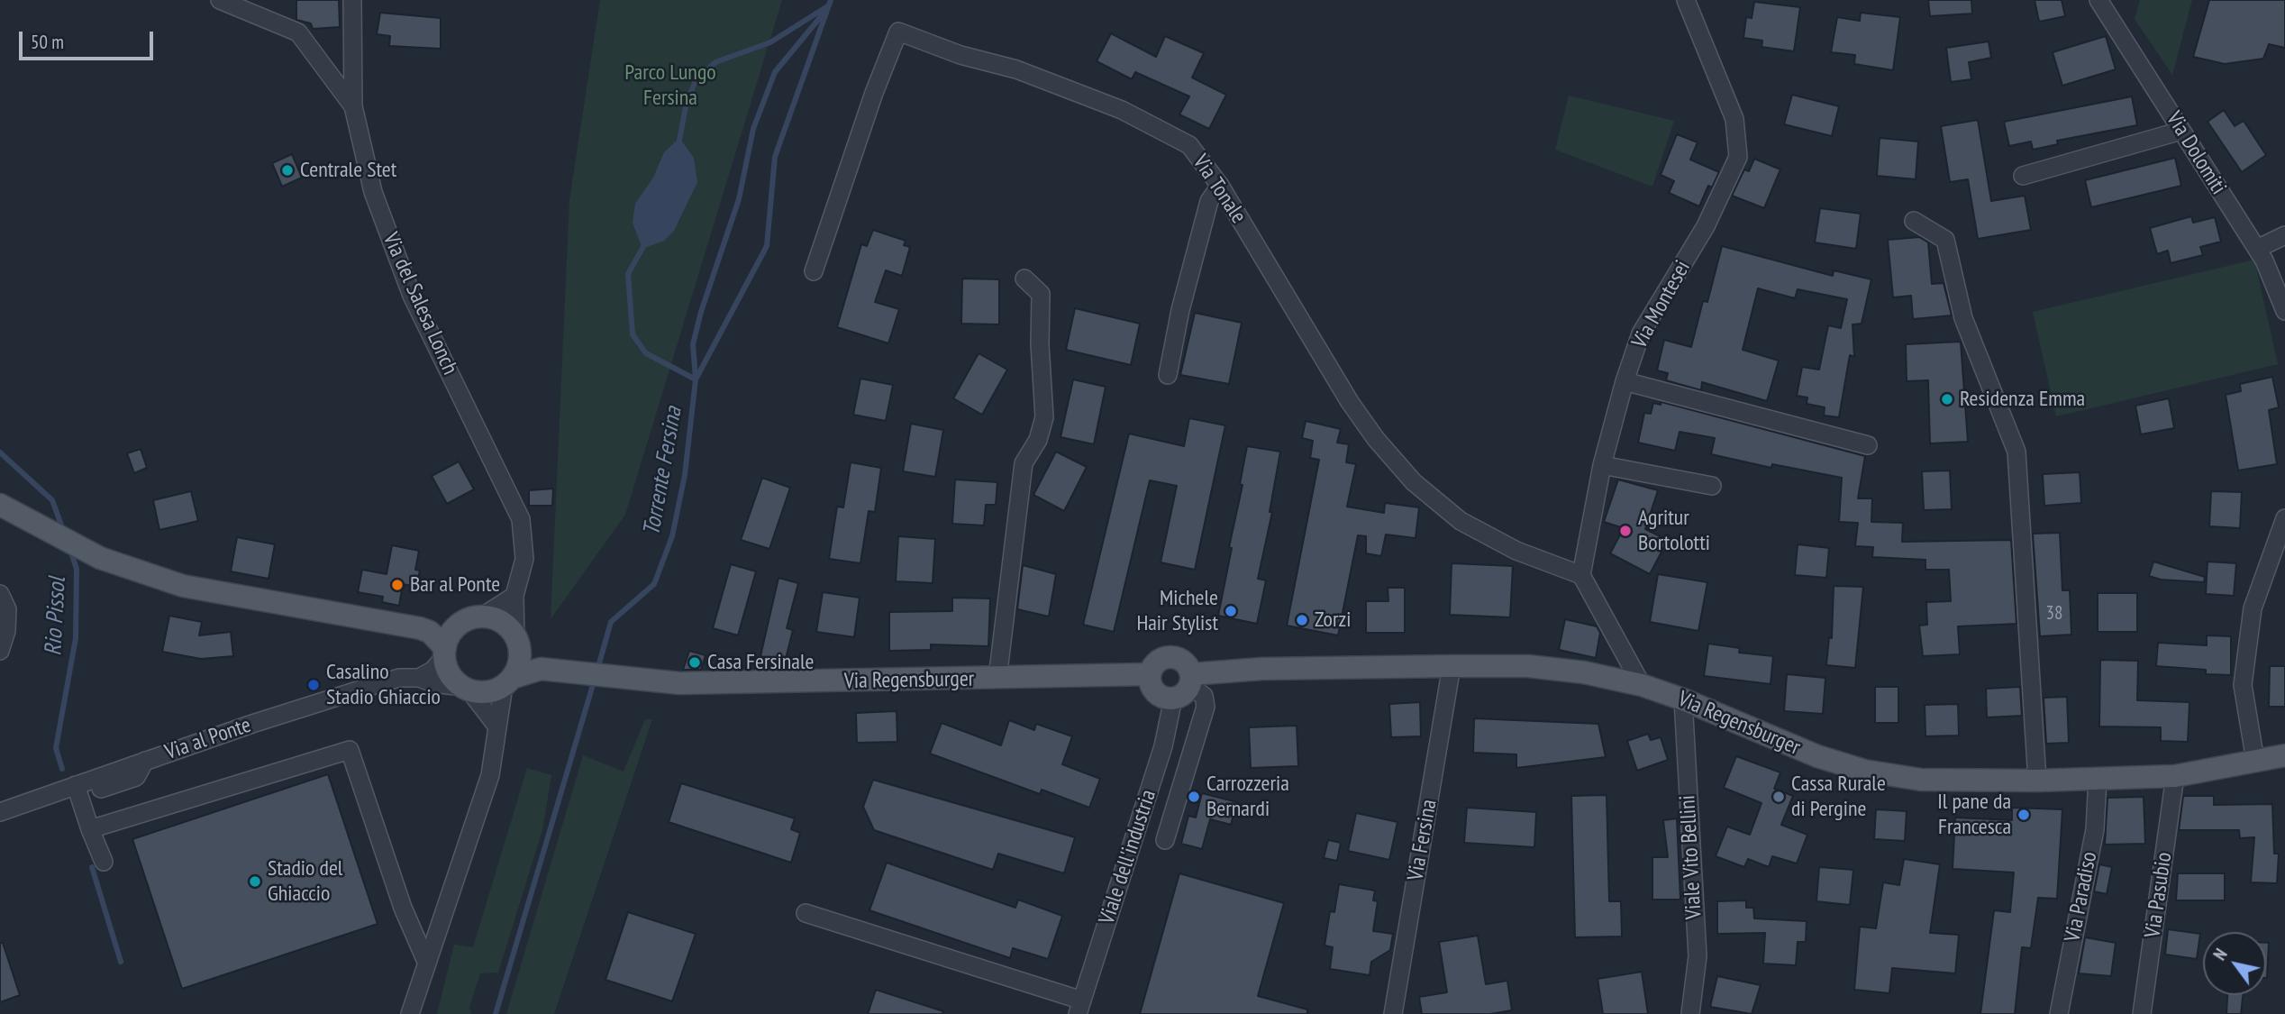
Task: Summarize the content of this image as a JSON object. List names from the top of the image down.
{
  "streets": {
    "main road": ["Via Regensburger"],
    "street": [
      "Via Dolomiti",
      "Via Tonale",
      "Via del Salesa Lonch",
      "Via Montesei",
      "Via al Ponte",
      "Via Fersina",
      "Viale dell'industria",
      "Viale Vito Bellini",
      "Via Pasubio",
      "Via Paradiso"
    ]
  },
  "crossings": [
    ["Via Tonale", "Via Montesei"],
    ["Via del Salesa Lonch", "Via al Ponte"],
    ["Via Regensburger", "Via Fersina"],
    ["Via Regensburger", "Viale dell'industria"],
    ["Via Regensburger", "Viale Vito Bellini"],
    ["Via Regensburger", "Via Pasubio"],
    ["Via Regensburger", "Via Paradiso"]
  ],
  "water": ["Torrente Fersina", "Rio Pissol"],
  "parks": ["Parco Lungo Fersina"],
  "places": [
    "Centrale Stet",
    "Residenza Emma",
    "Agritur Bortolotti",
    "Bar al Ponte",
    "Michele Hair Stylist",
    "Zorzi",
    "Casa Fersinale",
    "Casalino Stadio Ghiaccio",
    "Carrozzeria Bernardi",
    "Cassa Rurale di Pergine",
    "Il pane da Francesca",
    "Stadio del Ghiaccio"
  ],
  "house_numbers": ["38"],
  "scale_bar": "50 m",
  "north": "top left"
}
